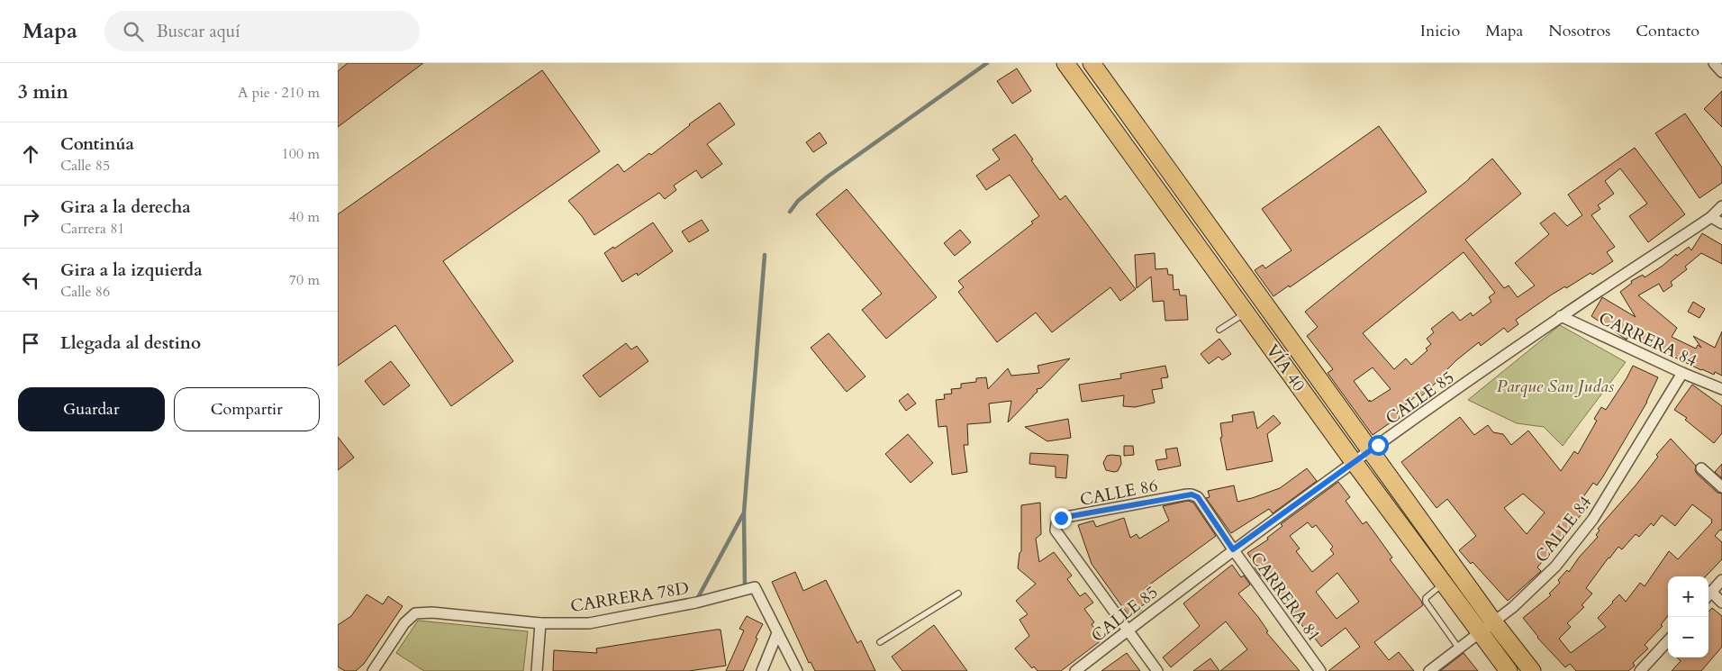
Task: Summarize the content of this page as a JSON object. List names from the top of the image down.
{
  "streets": {
    "highway": ["VÍA 40"],
    "street": [
      "CARRERA 84",
      "CALLE 85",
      "CALLE 86",
      "CALLE 84",
      "CARRERA 78D",
      "CARRERA 81"
    ]
  },
  "crossings": [
    ["CARRERA 84", "CALLE 85"],
    ["CARRERA 84", "CALLE 84"],
    ["VÍA 40", "CALLE 85"],
    ["VÍA 40", "CALLE 84"],
    ["CALLE 85", "CALLE 86"],
    ["CALLE 85", "CARRERA 81"],
    ["CALLE 86", "CARRERA 81"]
  ],
  "parks": ["Parque San Judas"],
  "page": {
    "header": "Mapa",
    "search": "Buscar aquí",
    "nav": [
      "Inicio",
      "Mapa",
      "Nosotros",
      "Contacto"
    ],
    "heading": ["3 min", "A pie · 210 m"],
    "list": [
      ["Continúa", "Calle 85", "100 m"],
      ["Gira a la derecha", "Carrera 81", "40 m"],
      ["Gira a la izquierda", "Calle 86", "70 m"],
      "Llegada al destino"
    ],
    "buttons": ["Guardar", "Compartir"],
    "map_buttons": ["+", "−"]
  }
}
